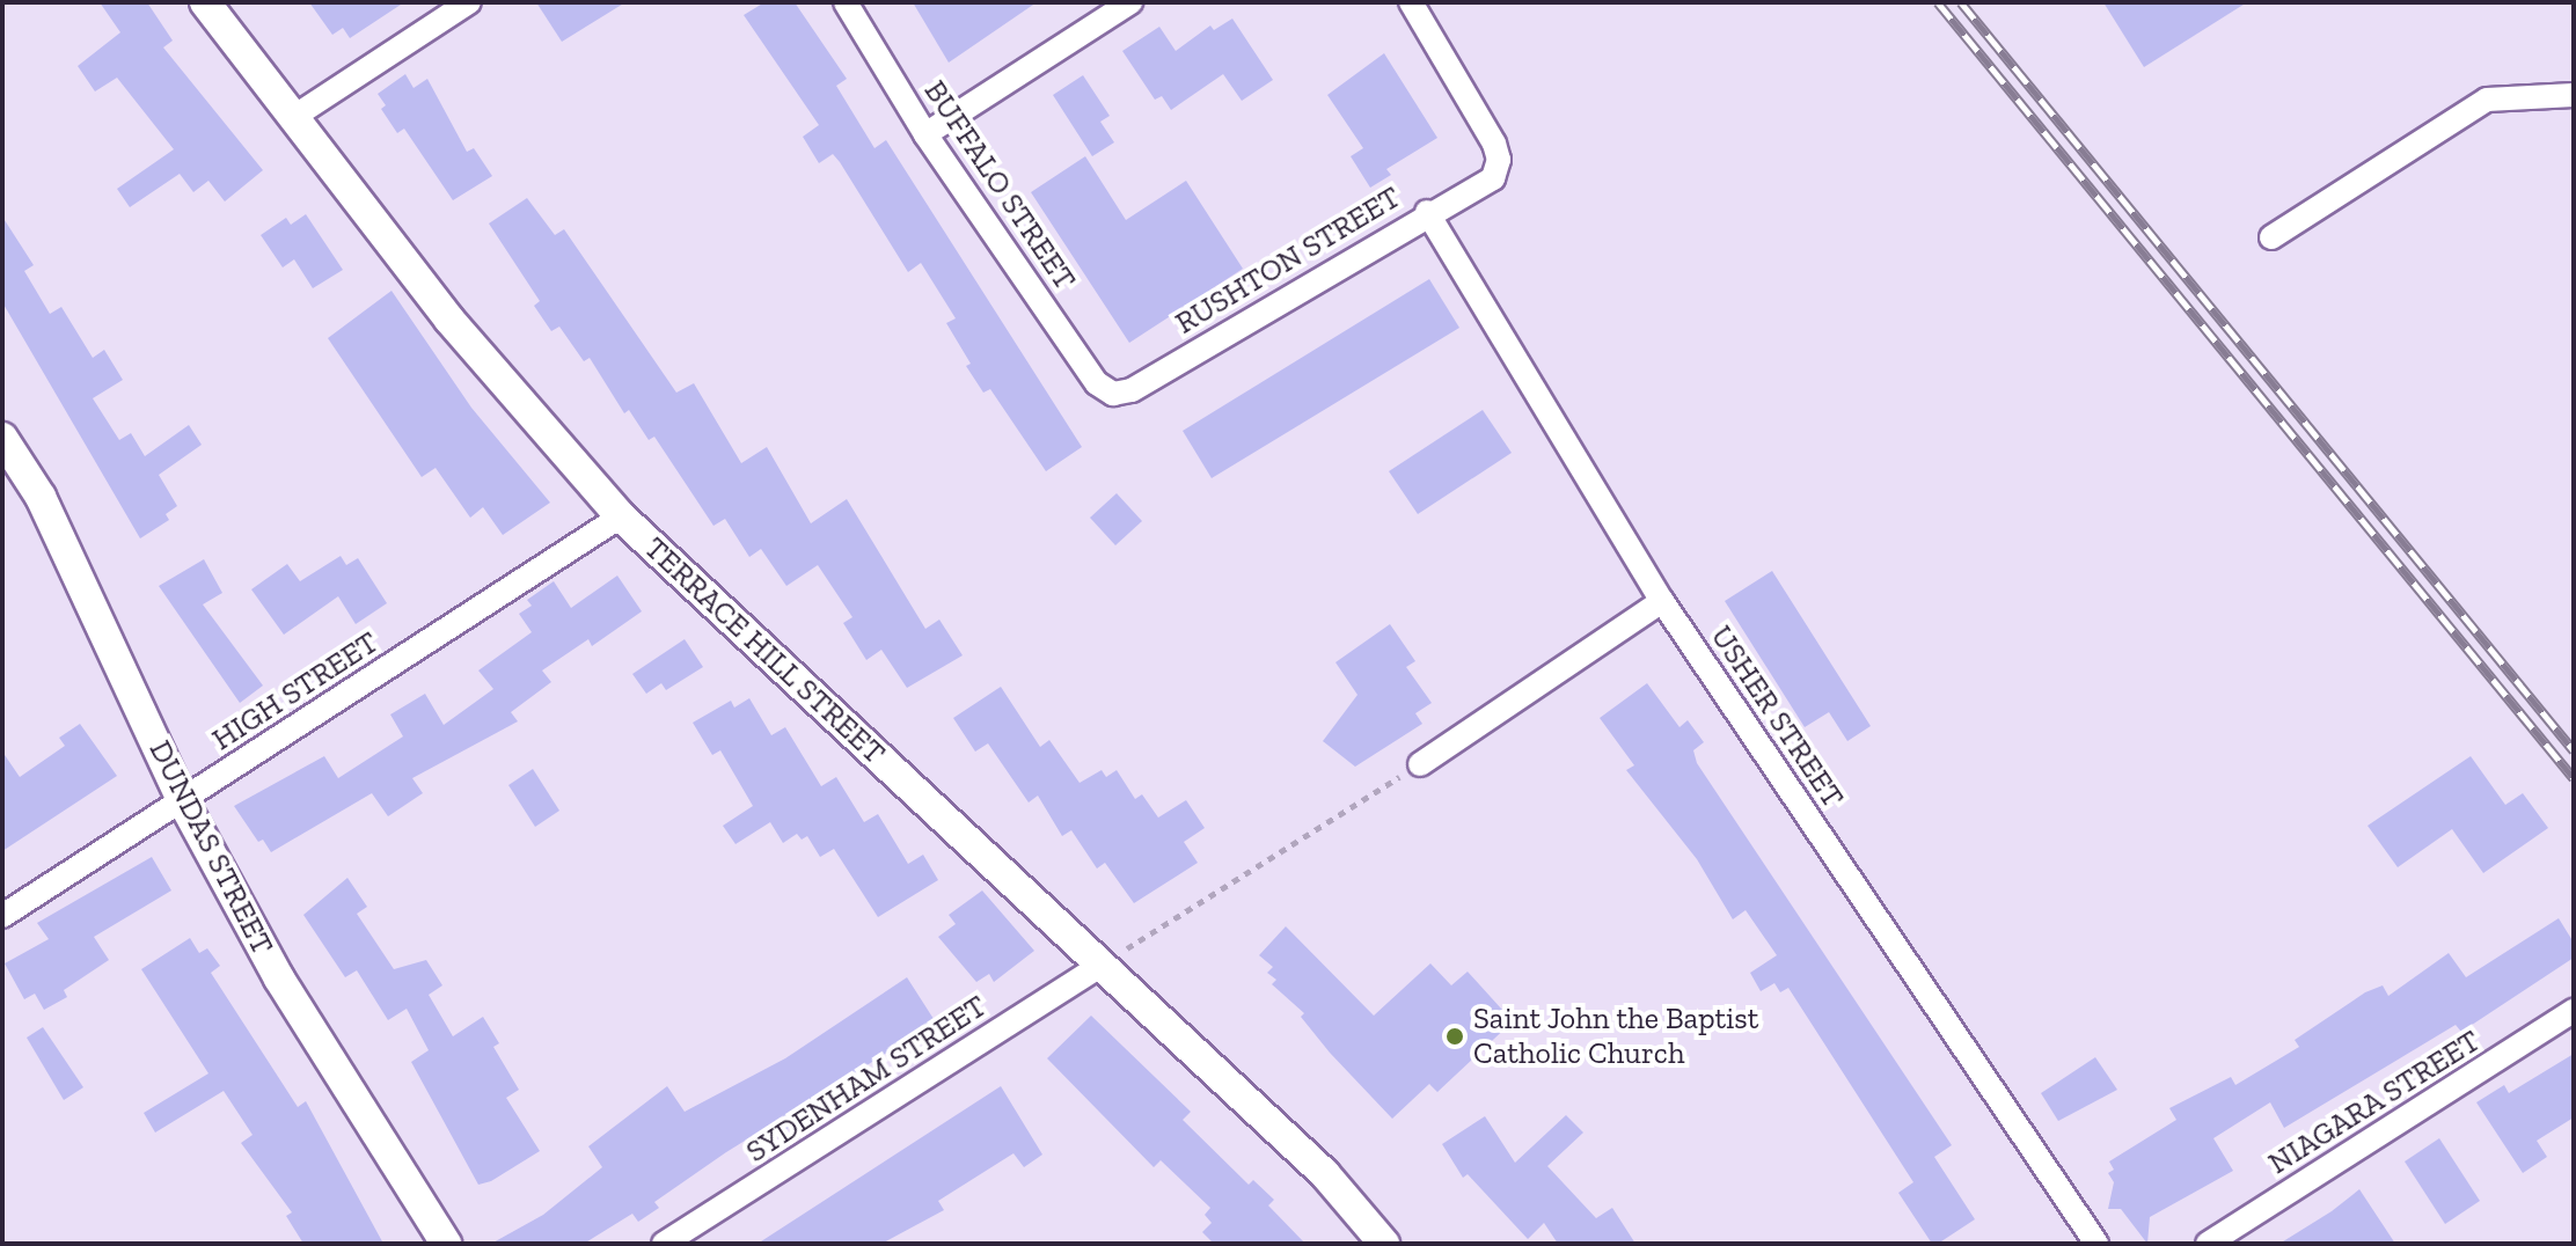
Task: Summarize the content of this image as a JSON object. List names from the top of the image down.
{
  "streets": {
    "street": [
      "BUFFALO STREET",
      "RUSHTON STREET",
      "TERRACE HILL STREET",
      "HIGH STREET",
      "USHER STREET",
      "DUNDAS STREET",
      "SYDENHAM STREET",
      "NIAGARA STREET"
    ]
  },
  "crossings": [
    ["BUFFALO STREET", "RUSHTON STREET"],
    ["RUSHTON STREET", "USHER STREET"],
    ["TERRACE HILL STREET", "HIGH STREET"],
    ["TERRACE HILL STREET", "SYDENHAM STREET"],
    ["HIGH STREET", "DUNDAS STREET"]
  ],
  "places": ["Saint John the Baptist Catholic Church"]
}
